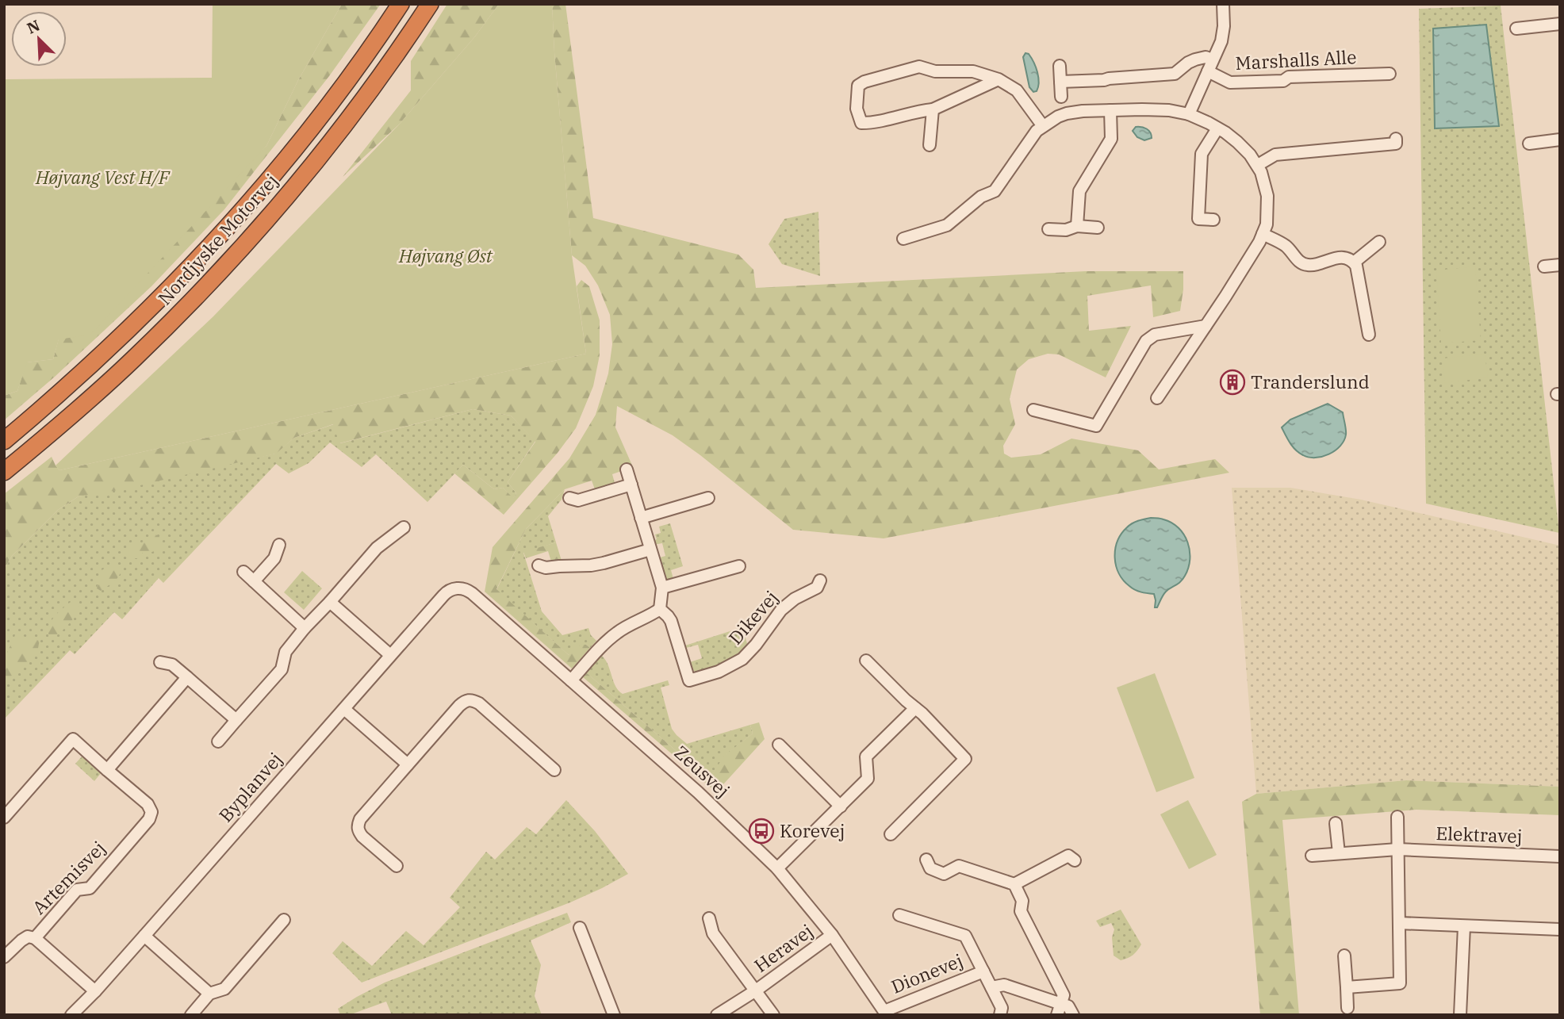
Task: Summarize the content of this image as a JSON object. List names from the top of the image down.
{
  "streets": {
    "highway": ["Nordjyske Motorvej"],
    "street": [
      "Marshalls Alle",
      "Dikevej",
      "Zeusvej",
      "Byplanvej",
      "Elektravej",
      "Artemisvej",
      "Heravej",
      "Dionevej"
    ]
  },
  "crossings": [
    ["Zeusvej", "Byplanvej"],
    ["Zeusvej", "Heravej"],
    ["Zeusvej", "Dionevej"],
    ["Byplanvej", "Artemisvej"]
  ],
  "parks": ["Højvang Vest H/F", "Højvang Øst"],
  "places": {
    "building": ["Tranderslund"],
    "bus stop": ["Korevej"]
  },
  "north": "top left"
}
